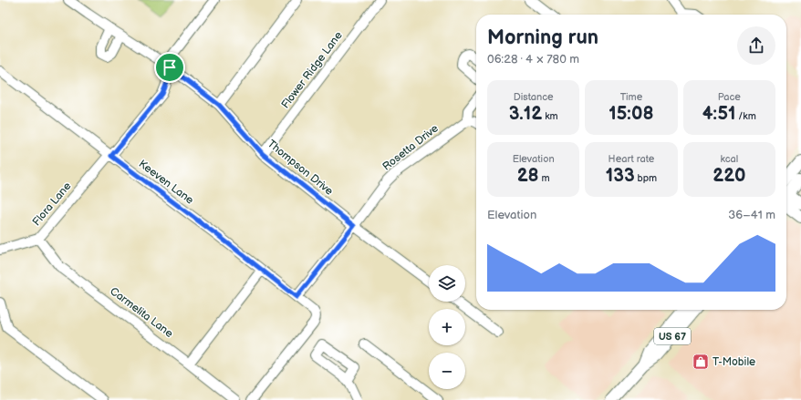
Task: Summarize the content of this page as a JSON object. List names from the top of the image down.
{
  "streets": {
    "main road": ["US 67"],
    "street": [
      "Flower Ridge Lane",
      "Rosetta Drive",
      "Thompson Drive",
      "Keeven Lane",
      "Flora Lane",
      "Carmelita Lane"
    ]
  },
  "crossings": [
    ["Flower Ridge Lane", "Thompson Drive"],
    ["Rosetta Drive", "Thompson Drive"],
    ["Rosetta Drive", "Keeven Lane"],
    ["Thompson Drive", "Flora Lane"],
    ["Keeven Lane", "Flora Lane"],
    ["Flora Lane", "Carmelita Lane"]
  ],
  "places": {
    "shop": ["T-Mobile"]
  },
  "page": {
    "heading": ["Morning run", "06:28 · 4 × 780 m"],
    "stats": [
      ["Distance", "3.12 km"],
      ["Time", "15:08"],
      ["Pace", "4:51 /km"],
      ["Elevation", "28 m"],
      ["Heart rate", "133 bpm"],
      ["kcal", "220"]
    ],
    "chart": ["Elevation", "36–41 m"],
    "map_buttons": ["+", "−"]
  }
}
